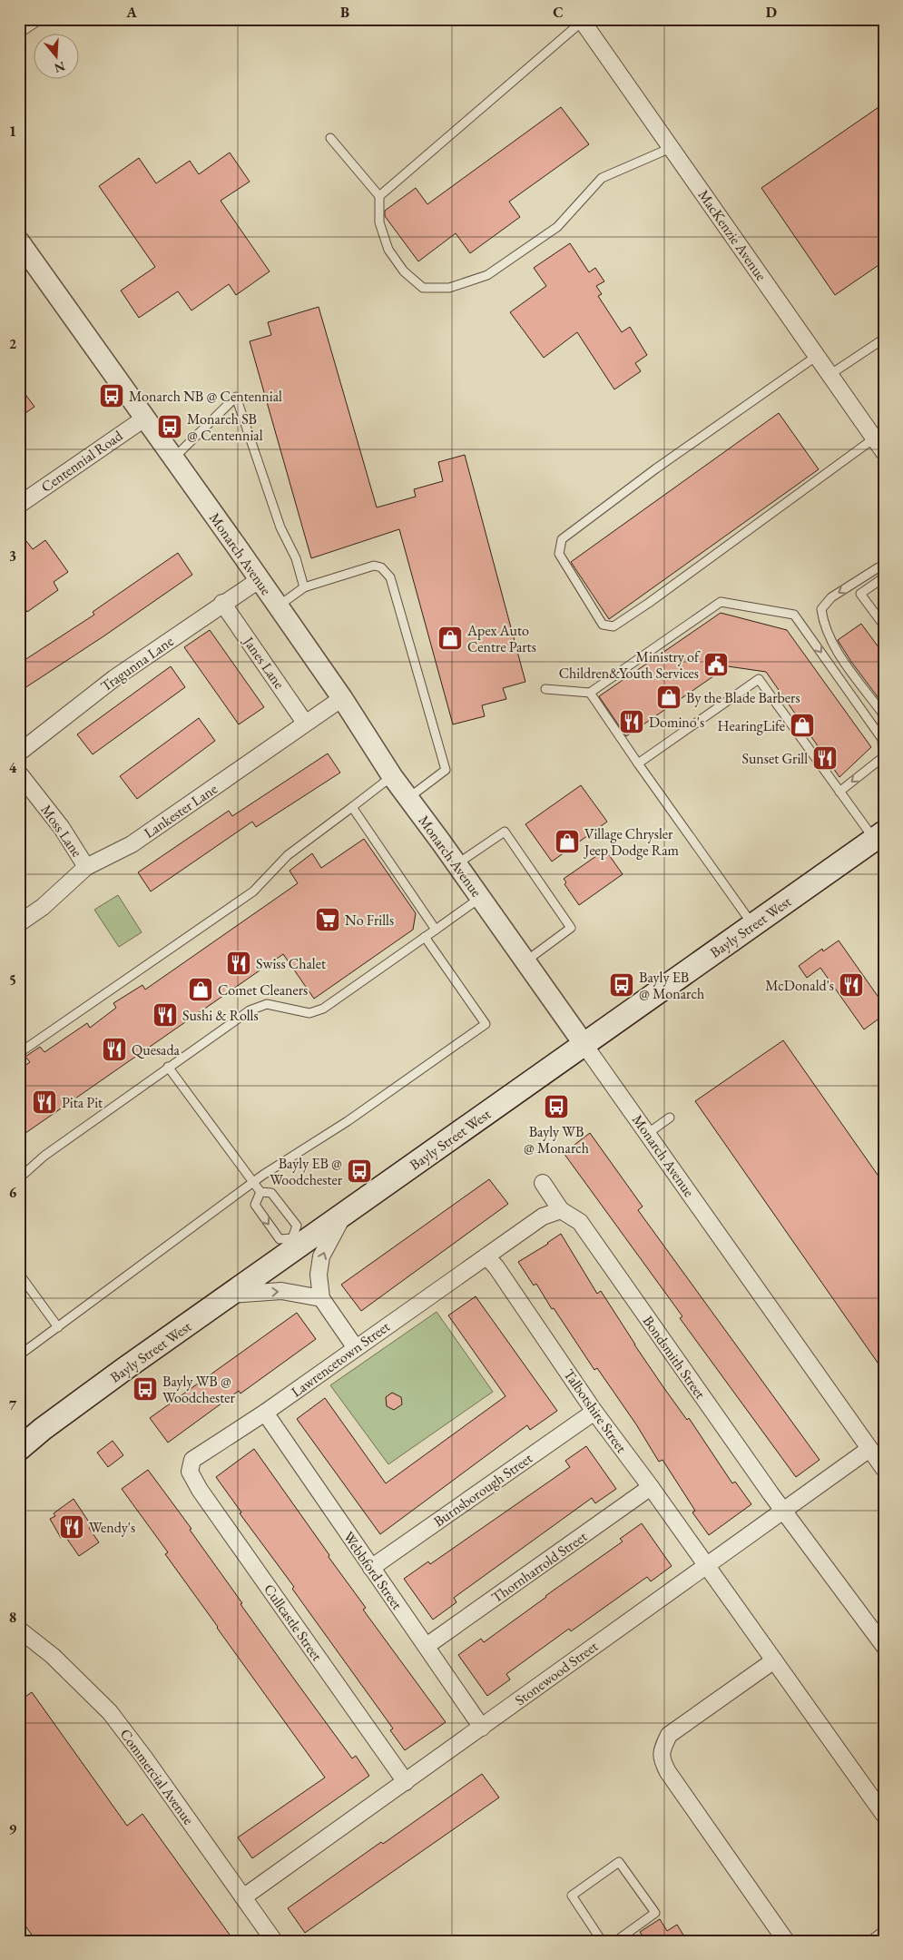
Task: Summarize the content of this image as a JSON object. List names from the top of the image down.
{
  "streets": {
    "main road": ["Bayly Street West"],
    "street": [
      "MacKenzie Avenue",
      "Centennial Road",
      "Monarch Avenue",
      "Janes Lane",
      "Tragunna Lane",
      "Lankester Lane",
      "Moss Lane",
      "Bondsmith Street",
      "Lawrencetown Street",
      "Talbotshire Street",
      "Burnsborough Street",
      "Thornharrold Street",
      "Webbford Street",
      "Cullcastle Street",
      "Stonewood Street",
      "Commercial Avenue"
    ]
  },
  "crossings": [
    ["Centennial Road", "Monarch Avenue"],
    ["Monarch Avenue", "Tragunna Lane"],
    ["Monarch Avenue", "Lankester Lane"],
    ["Monarch Avenue", "Bayly Street West"],
    ["Monarch Avenue", "Stonewood Street"],
    ["Janes Lane", "Tragunna Lane"],
    ["Janes Lane", "Lankester Lane"],
    ["Lankester Lane", "Moss Lane"],
    ["Bondsmith Street", "Stonewood Street"],
    ["Lawrencetown Street", "Talbotshire Street"],
    ["Lawrencetown Street", "Webbford Street"],
    ["Lawrencetown Street", "Cullcastle Street"],
    ["Talbotshire Street", "Burnsborough Street"],
    ["Talbotshire Street", "Thornharrold Street"],
    ["Talbotshire Street", "Stonewood Street"],
    ["Burnsborough Street", "Webbford Street"],
    ["Thornharrold Street", "Webbford Street"],
    ["Webbford Street", "Stonewood Street"],
    ["Cullcastle Street", "Stonewood Street"],
    ["Stonewood Street", "Commercial Avenue"]
  ],
  "places": {
    "bus stop": [
      "Monarch NB @ Centennial",
      "Monarch SB @ Centennial",
      "Bayly EB @ Monarch",
      "Bayly WB @ Monarch",
      "Bayly EB @ Woodchester",
      "Bayly WB @ Woodchester"
    ],
    "shop": [
      "Apex Auto Centre Parts",
      "By the Blade Barbers",
      "HearingLife",
      "Village Chrysler Jeep Dodge Ram",
      "Comet Cleaners"
    ],
    "public building": ["Ministry of Children&Youth Services"],
    "restaurant": [
      "Domino's",
      "Sunset Grill",
      "Swiss Chalet",
      "McDonald's",
      "Sushi & Rolls",
      "Quesada",
      "Pita Pit",
      "Wendy's"
    ],
    "supermarket": ["No Frills"]
  },
  "north": "bottom",
  "grid": {
    "columns": [
      "A",
      "B",
      "C",
      "D"
    ],
    "rows": [
      "1",
      "2",
      "3",
      "4",
      "5",
      "6",
      "7",
      "8",
      "9"
    ]
  }
}
